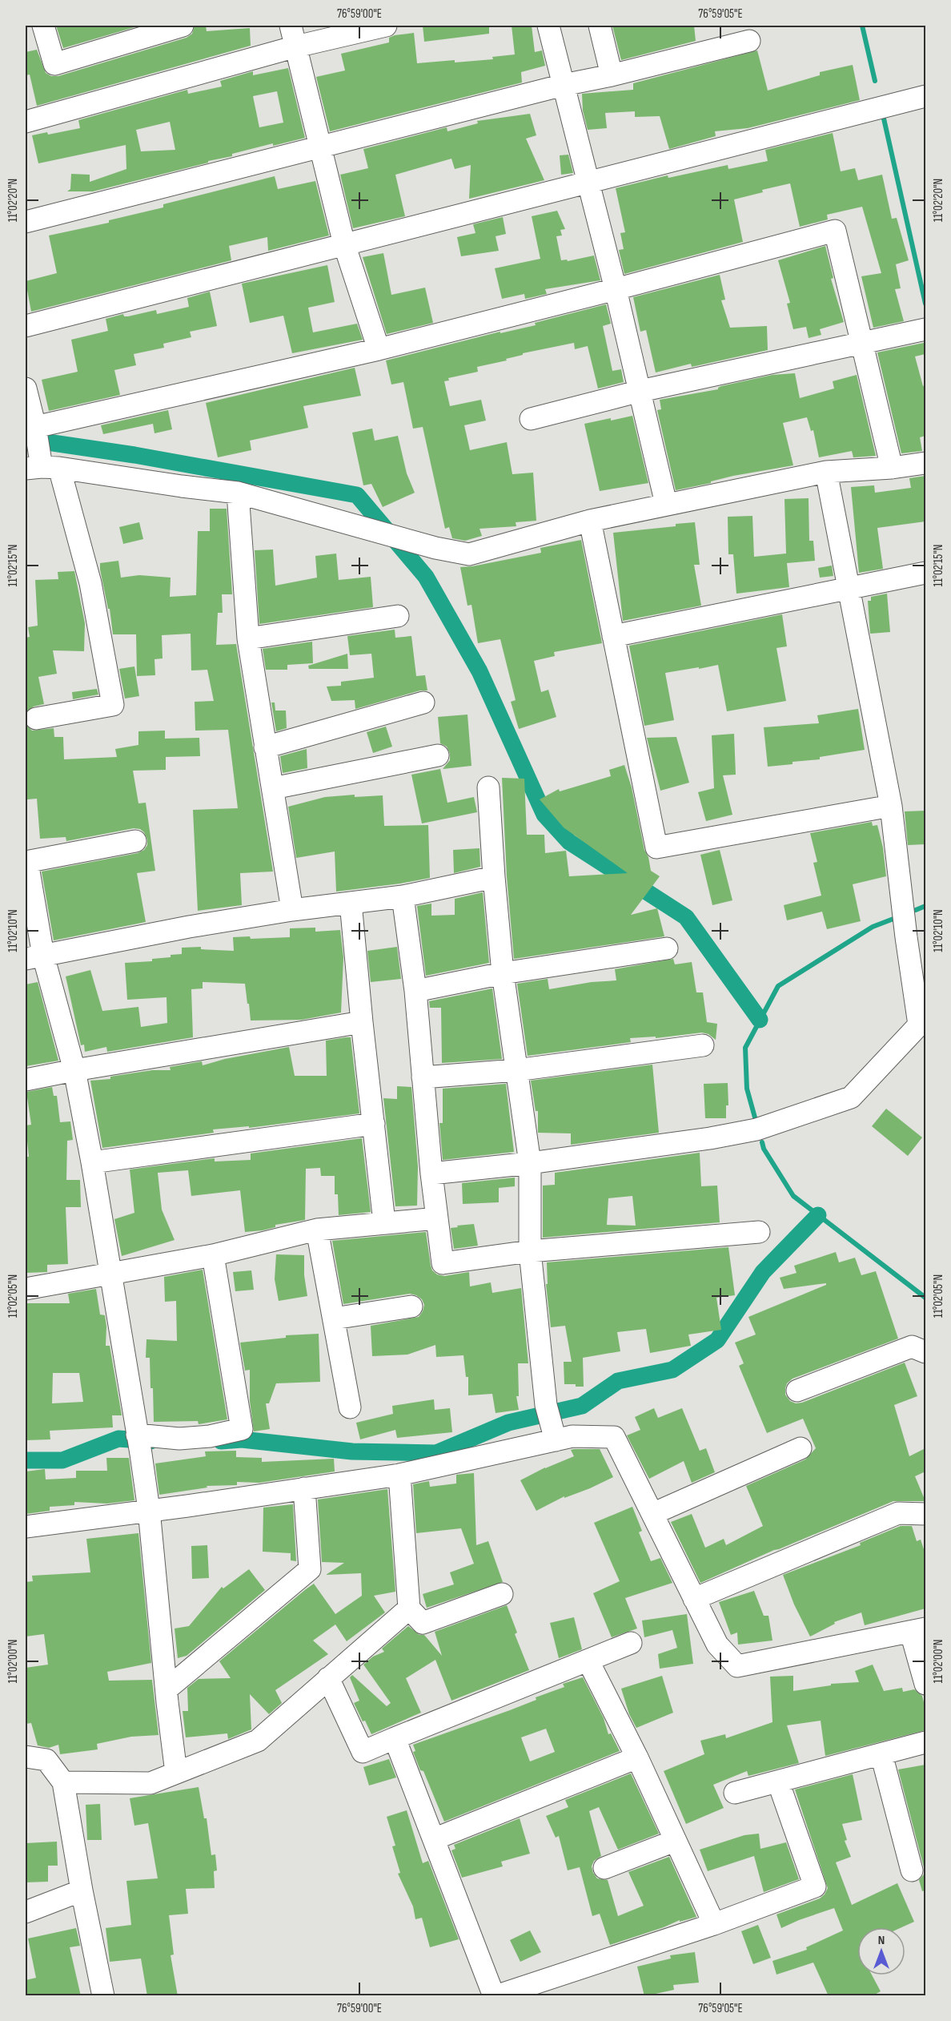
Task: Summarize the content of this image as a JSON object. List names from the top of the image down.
{
  "north": "top",
  "coordinates": [
    "76°59'00\"E",
    "76°59'05\"E",
    "11°02'20\"N",
    "11°02'15\"N",
    "11°02'10\"N",
    "11°02'05\"N",
    "11°02'00\"N"
  ]
}
